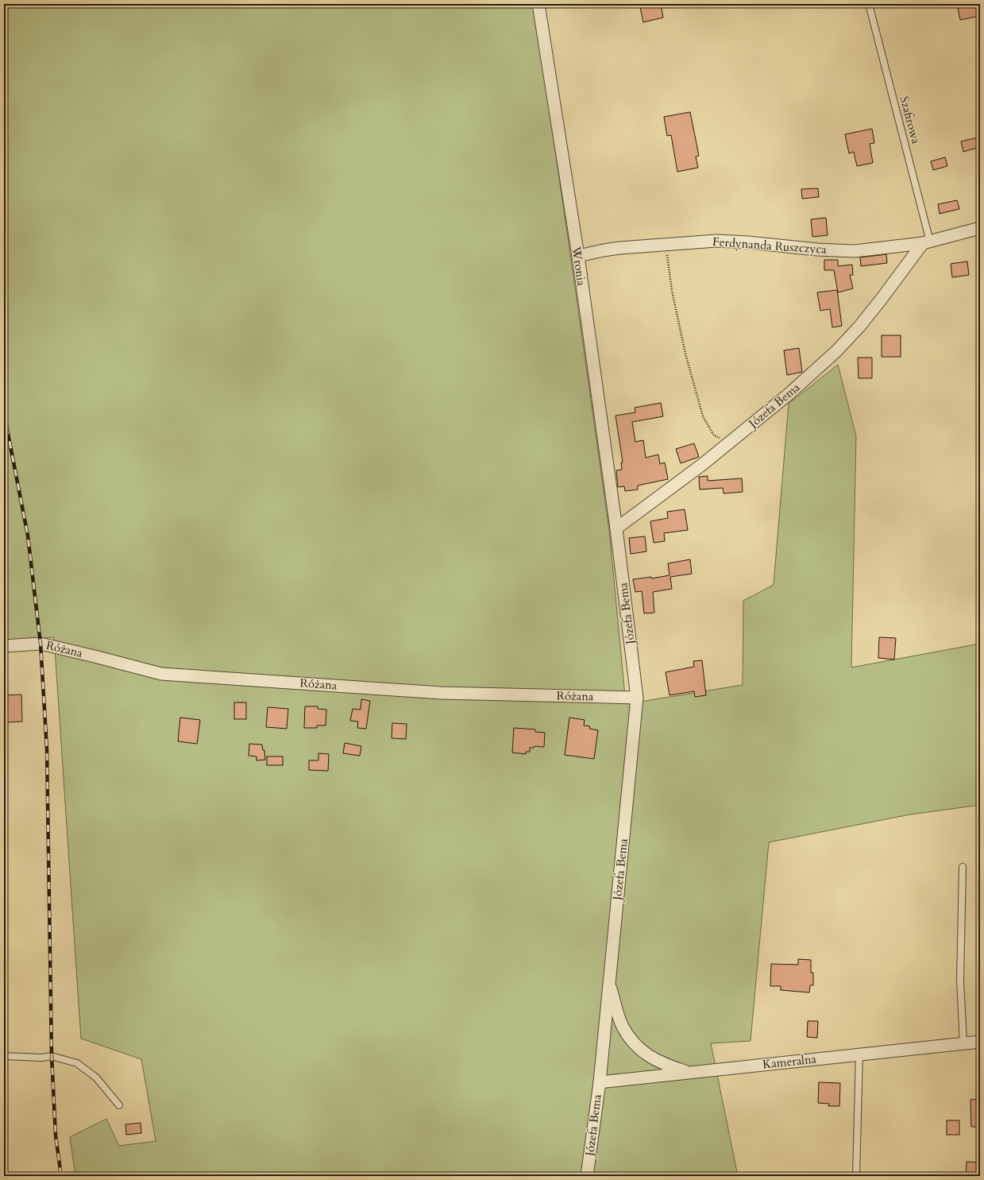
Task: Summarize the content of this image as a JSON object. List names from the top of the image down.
{
  "streets": {
    "street": [
      "Ferdynanda Ruszczyca",
      "Wronia",
      "Józefa Bema",
      "Różana",
      "Kameralna"
    ],
    "lane": ["Szafirowa"]
  },
  "crossings": [
    ["Szafirowa", "Ferdynanda Ruszczyca"],
    ["Szafirowa", "Józefa Bema"],
    ["Ferdynanda Ruszczyca", "Wronia"],
    ["Ferdynanda Ruszczyca", "Józefa Bema"],
    ["Wronia", "Józefa Bema"],
    ["Józefa Bema", "Różana"],
    ["Józefa Bema", "Kameralna"]
  ]
}
